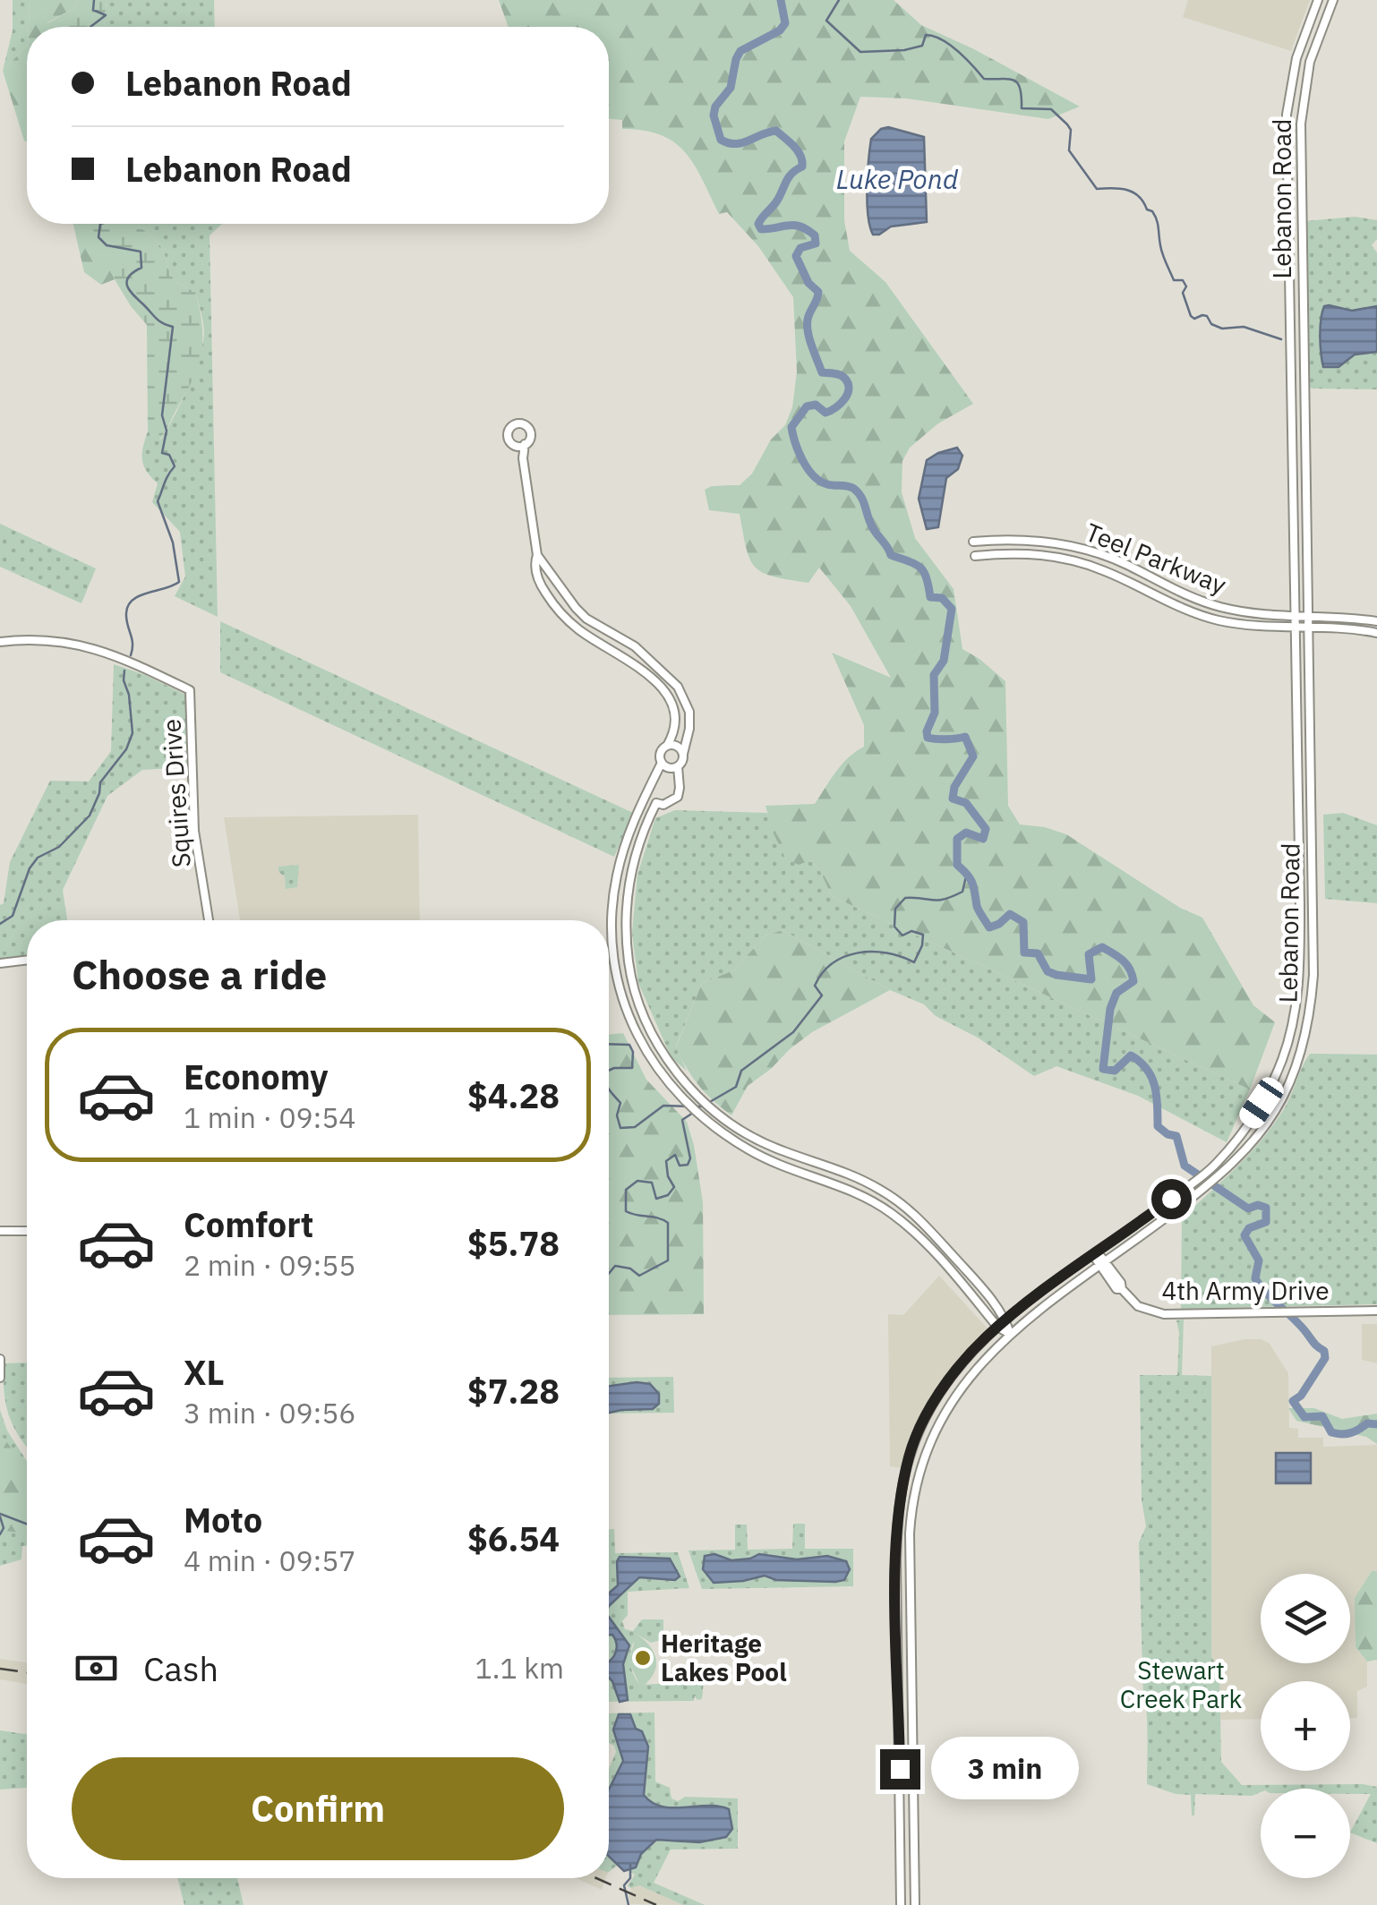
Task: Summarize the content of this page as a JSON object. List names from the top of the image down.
{
  "streets": {
    "main road": [
      "Lebanon Road",
      "Teel Parkway",
      "Squires Drive",
      "4th Army Drive"
    ]
  },
  "crossings": [
    ["Lebanon Road", "Teel Parkway"],
    ["Lebanon Road", "4th Army Drive"]
  ],
  "water": ["Luke Pond"],
  "parks": ["Stewart Creek Park"],
  "places": ["Heritage Lakes Pool"],
  "page": {
    "banner": ["Lebanon Road", "Lebanon Road"],
    "heading": "Choose a ride",
    "list": [
      {
        "name": "Economy",
        "note": "1 min · 09:54",
        "value": "$4.28"
      },
      {
        "name": "Comfort",
        "note": "2 min · 09:55",
        "value": "$5.78"
      },
      {
        "name": "XL",
        "note": "3 min · 09:56",
        "value": "$7.28"
      },
      {
        "name": "Moto",
        "note": "4 min · 09:57",
        "value": "$6.54"
      }
    ],
    "map_buttons": ["+", "−"],
    "pay": ["Cash", "1.1 km"],
    "bubble": "3 min",
    "buttons": "Confirm"
  }
}
